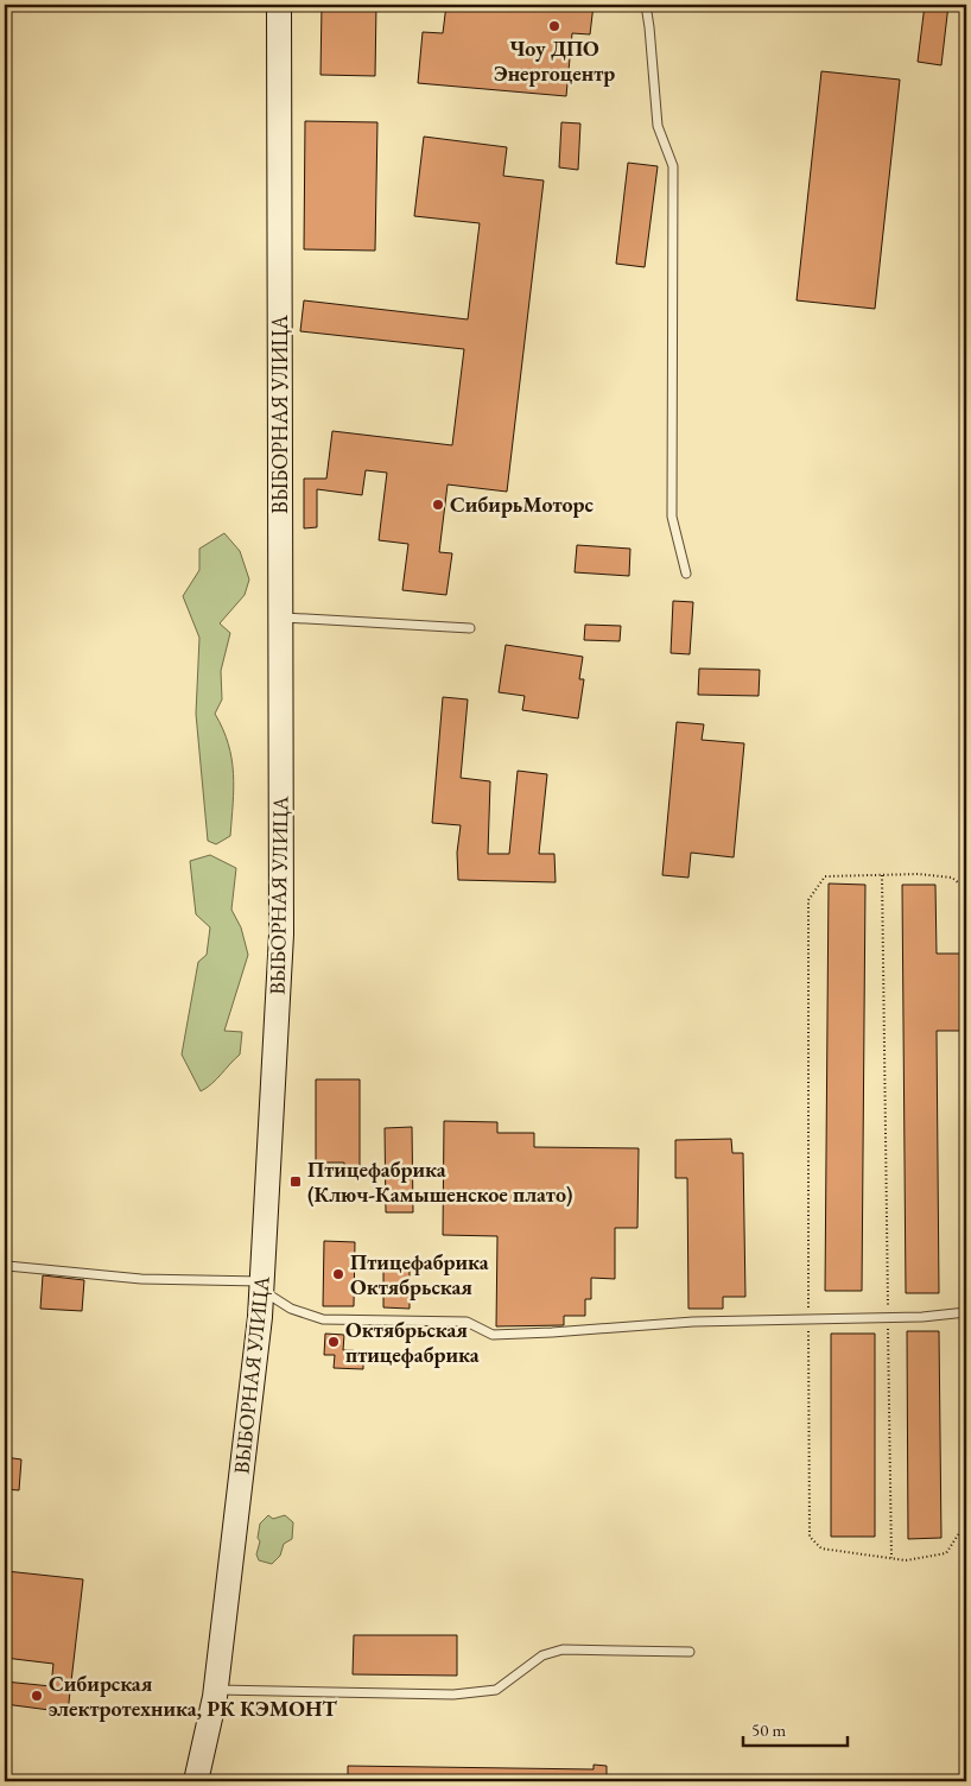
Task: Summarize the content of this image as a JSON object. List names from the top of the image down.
{
  "streets": {
    "main road": ["ВЫБОРНАЯ УЛИЦА"]
  },
  "places": {
    "other": [
      "Чоу ДПО Энергоцентр",
      "СибирьМоторс",
      "Птицефабрика Октябрьская",
      "Октябрьская птицефабрика",
      "Сибирская электротехника, РК КЭМОНТ"
    ],
    "transit": ["Птицефабрика (Ключ-Камышенское плато)"]
  },
  "scale_bar": "50 m"
}
